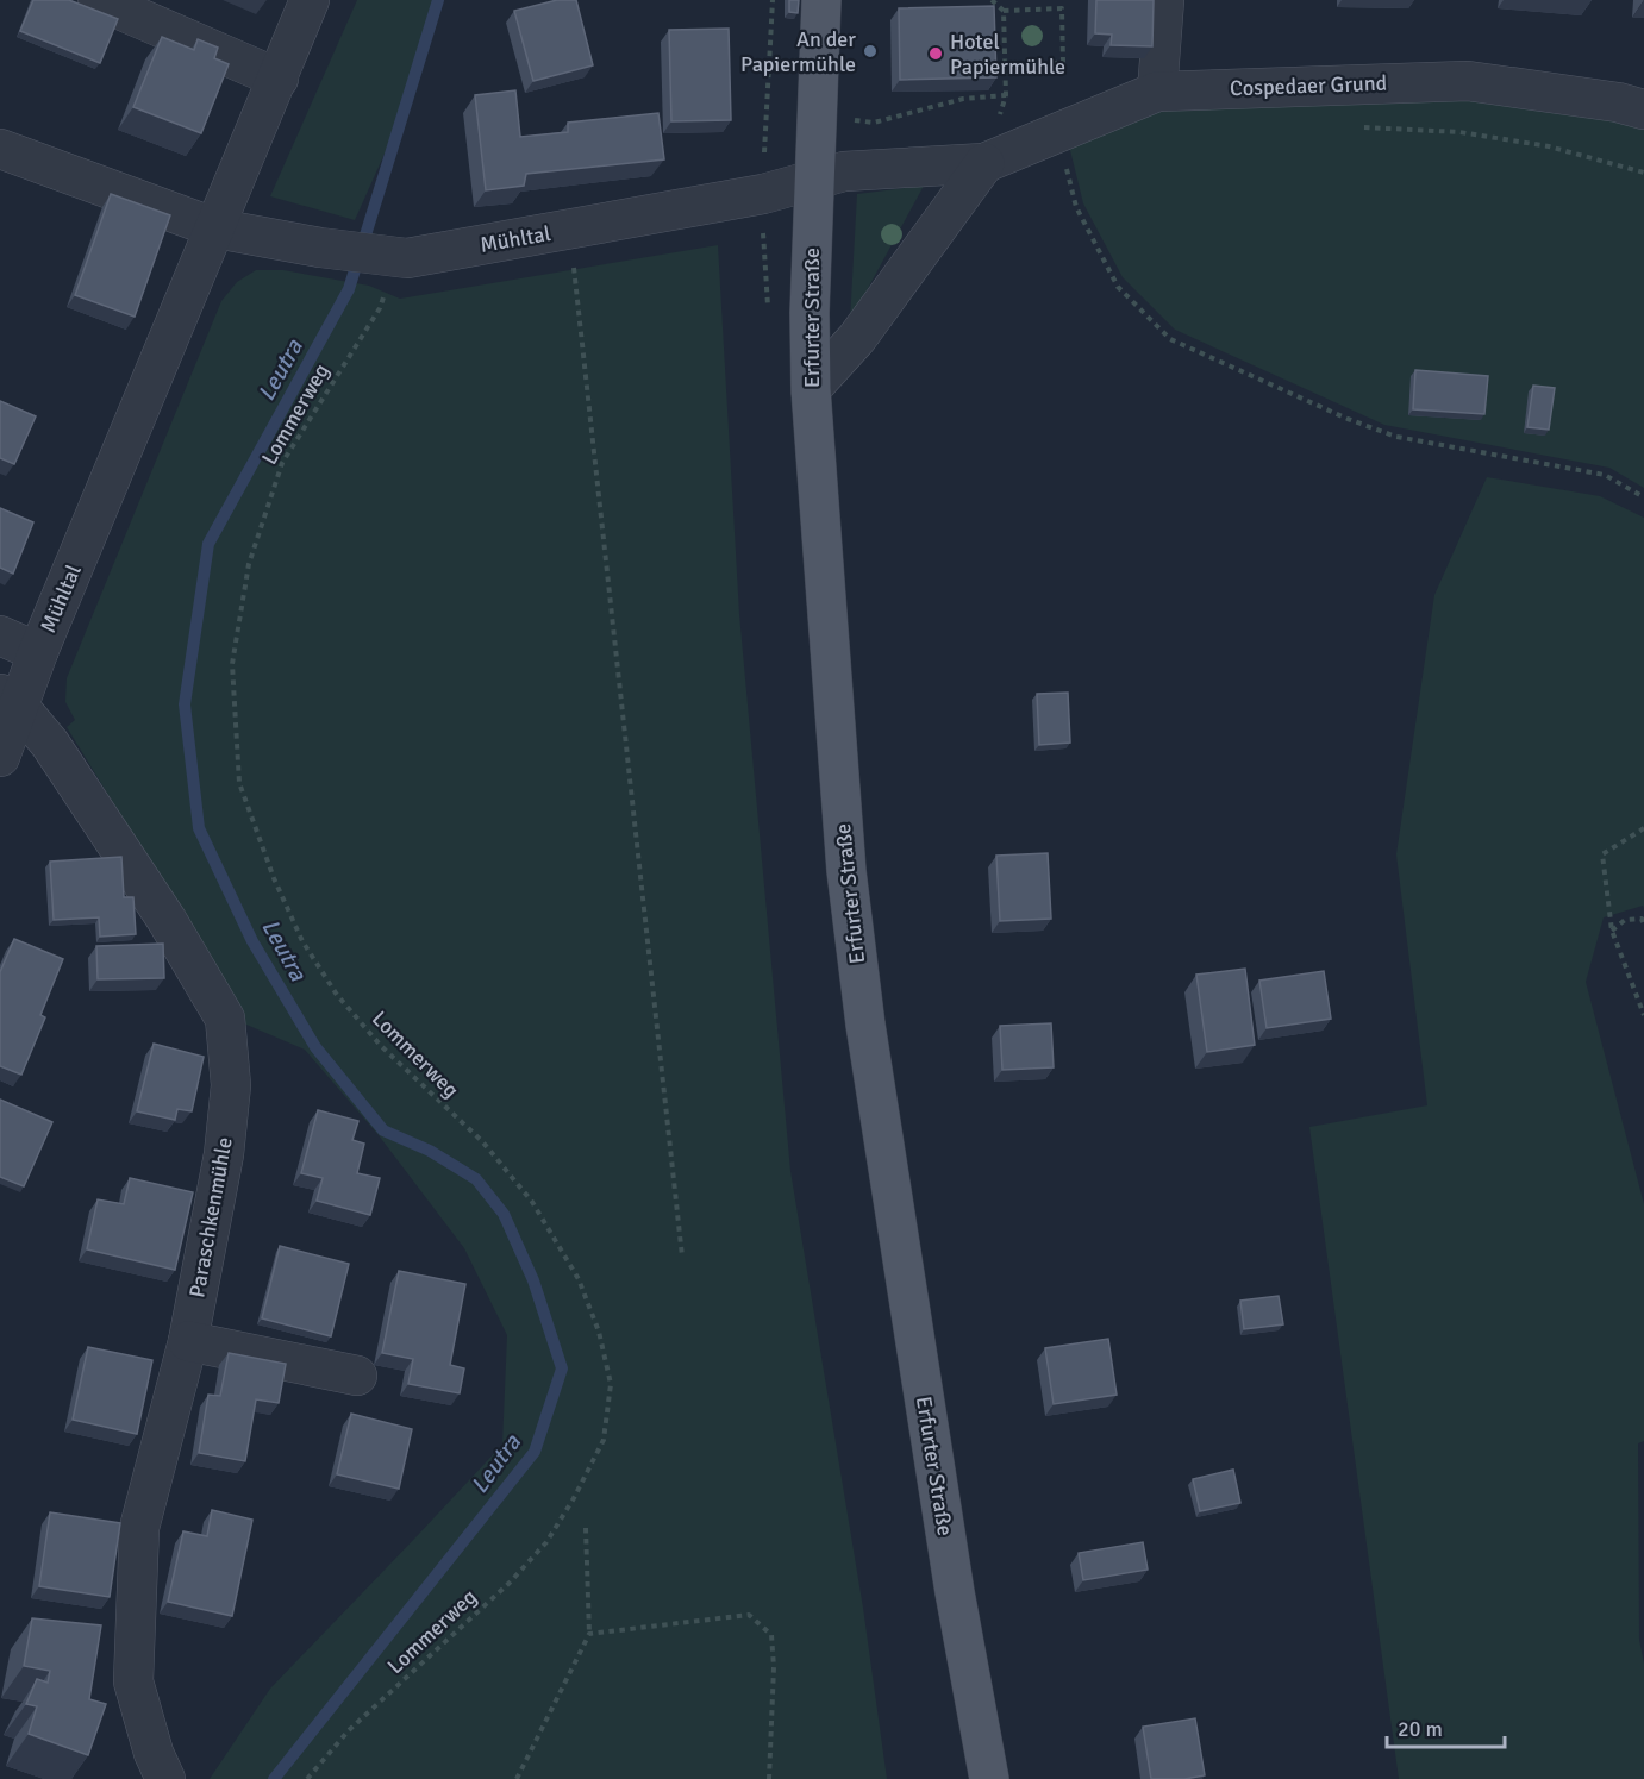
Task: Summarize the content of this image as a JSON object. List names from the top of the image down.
{
  "streets": {
    "main road": ["Erfurter Straße"],
    "street": ["Cospedaer Grund", "Mühltal", "Paraschkenmühle"],
    "path": ["Lommerweg"]
  },
  "crossings": [
    ["Cospedaer Grund", "Mühltal"],
    ["Cospedaer Grund", "Erfurter Straße"],
    ["Mühltal", "Erfurter Straße"],
    ["Mühltal", "Lommerweg"],
    ["Mühltal", "Paraschkenmühle"]
  ],
  "water": ["Leutra"],
  "places": ["An der Papiermühle", "Hotel Papiermühle"],
  "scale_bar": "20 m"
}
